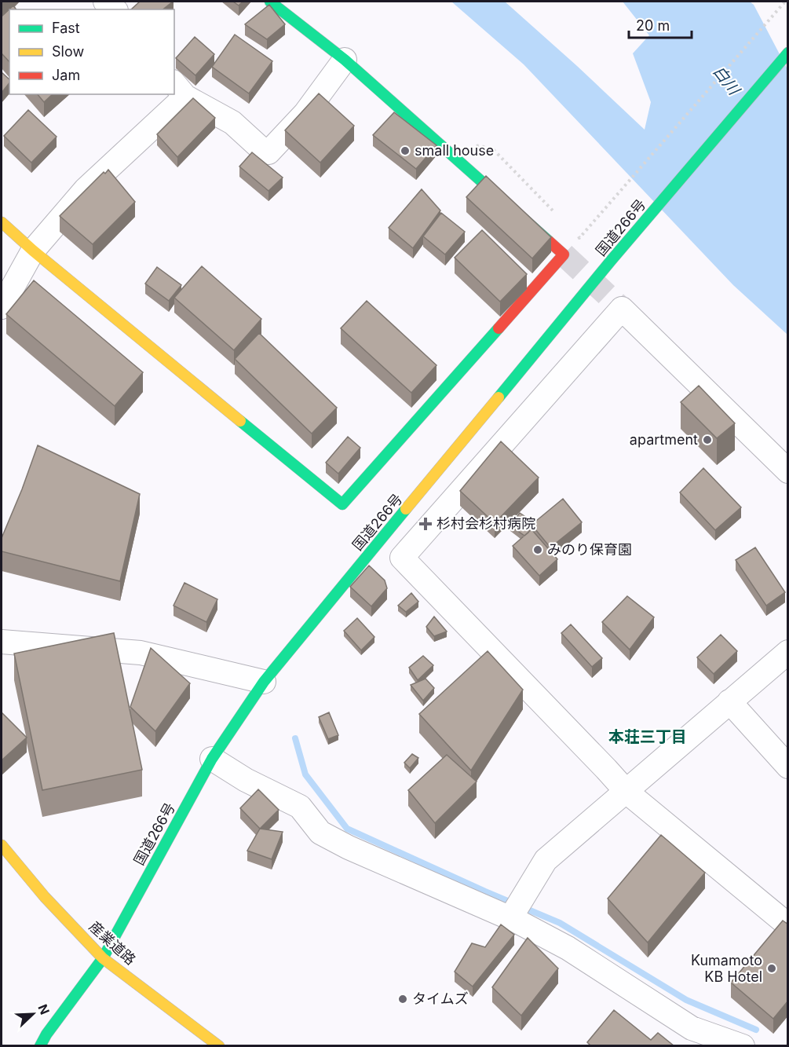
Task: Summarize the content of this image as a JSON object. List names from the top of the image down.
{
  "streets": {
    "main road": ["国道266号", "産業道路"]
  },
  "crossings": [
    ["国道266号", "産業道路"]
  ],
  "districts": ["本荘三丁目"],
  "water": ["白川"],
  "places": {
    "other": [
      "small house",
      "apartment",
      "みのり保育園",
      "Kumamoto KB Hotel",
      "タイムズ"
    ],
    "health": ["杉村会杉村病院"]
  },
  "legend": ["Fast", "Slow", "Jam"],
  "scale_bar": "20 m",
  "north": "top right"
}
